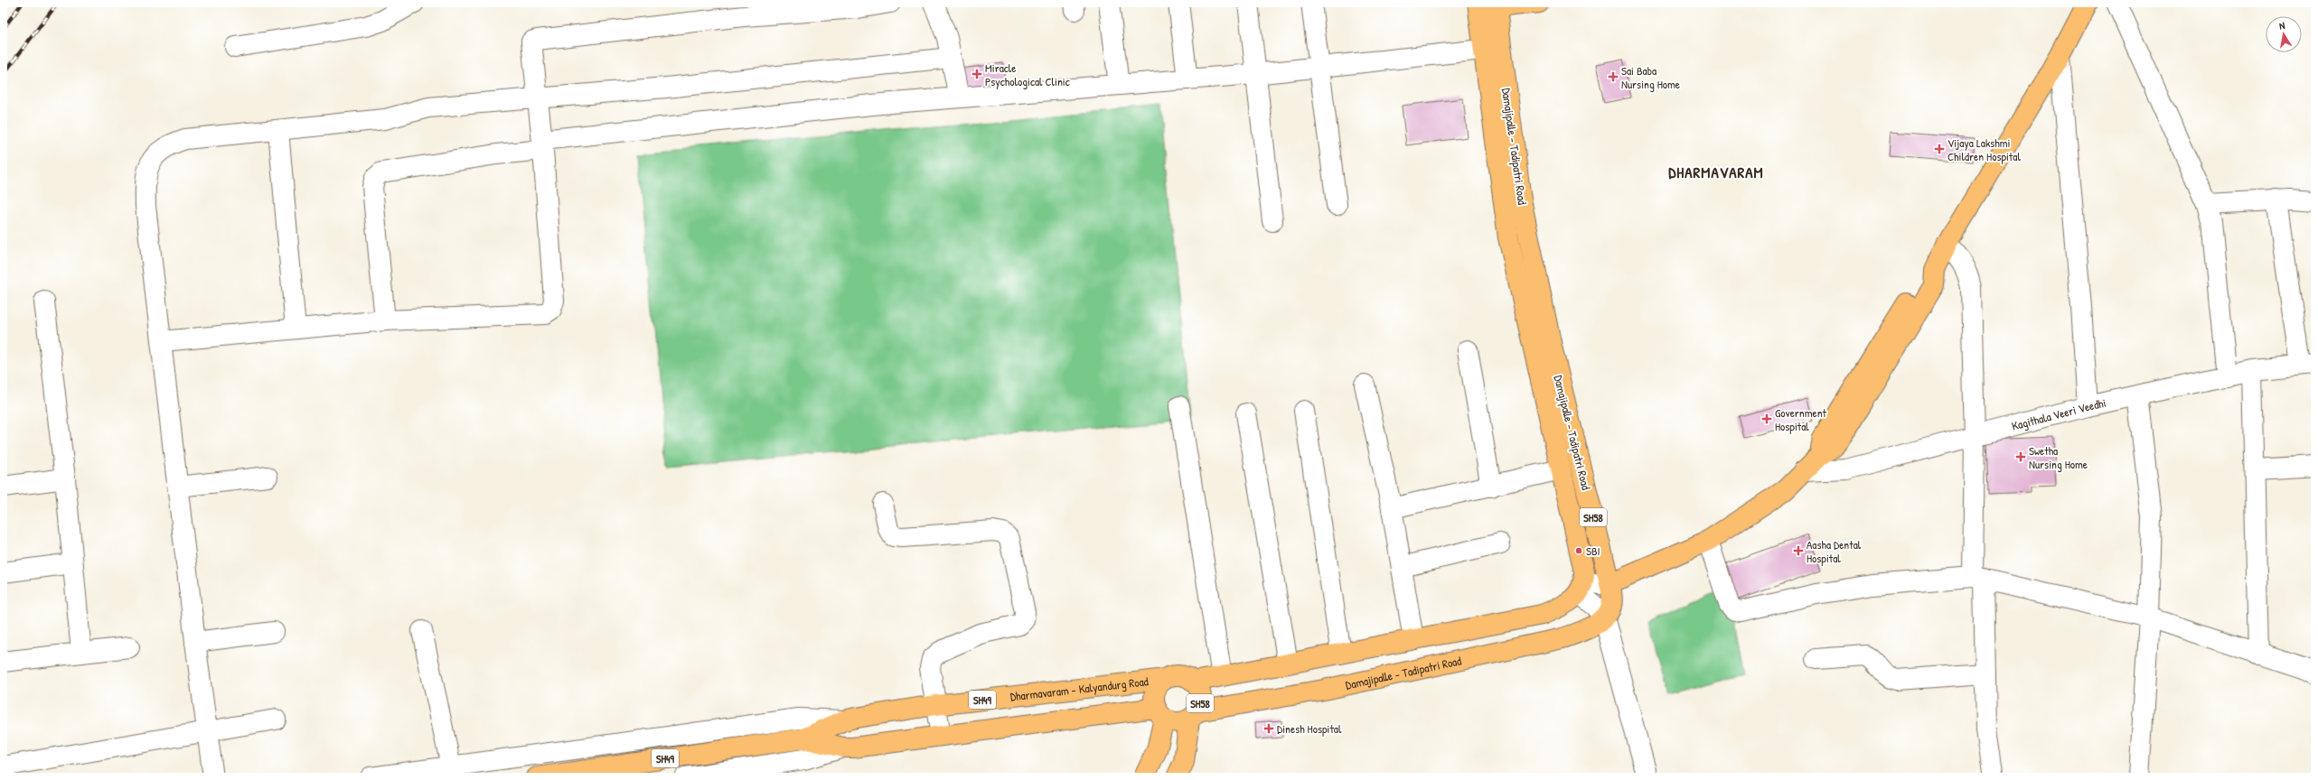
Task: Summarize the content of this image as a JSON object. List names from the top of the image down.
{
  "streets": {
    "main road": [
      "Damajipalle - Tadipatri Road",
      "SH58",
      "Dharmavaram - Kalyandurg Road",
      "SH49"
    ],
    "street": ["Kagithala Veeri Veedhi"]
  },
  "crossings": [
    ["Damajipalle - Tadipatri Road", "SH58"],
    ["Damajipalle - Tadipatri Road", "Dharmavaram - Kalyandurg Road"],
    ["SH58", "Dharmavaram - Kalyandurg Road"]
  ],
  "districts": ["DHARMAVARAM"],
  "places": {
    "health": [
      "Miracle Psychological Clinic",
      "Sai Baba Nursing Home",
      "Vijaya Lakshmi Children Hospital",
      "Government Hospital",
      "Swetha Nursing Home",
      "Aasha Dental Hospital",
      "Dinesh Hospital"
    ],
    "other": ["SBI"]
  },
  "north": "top"
}
